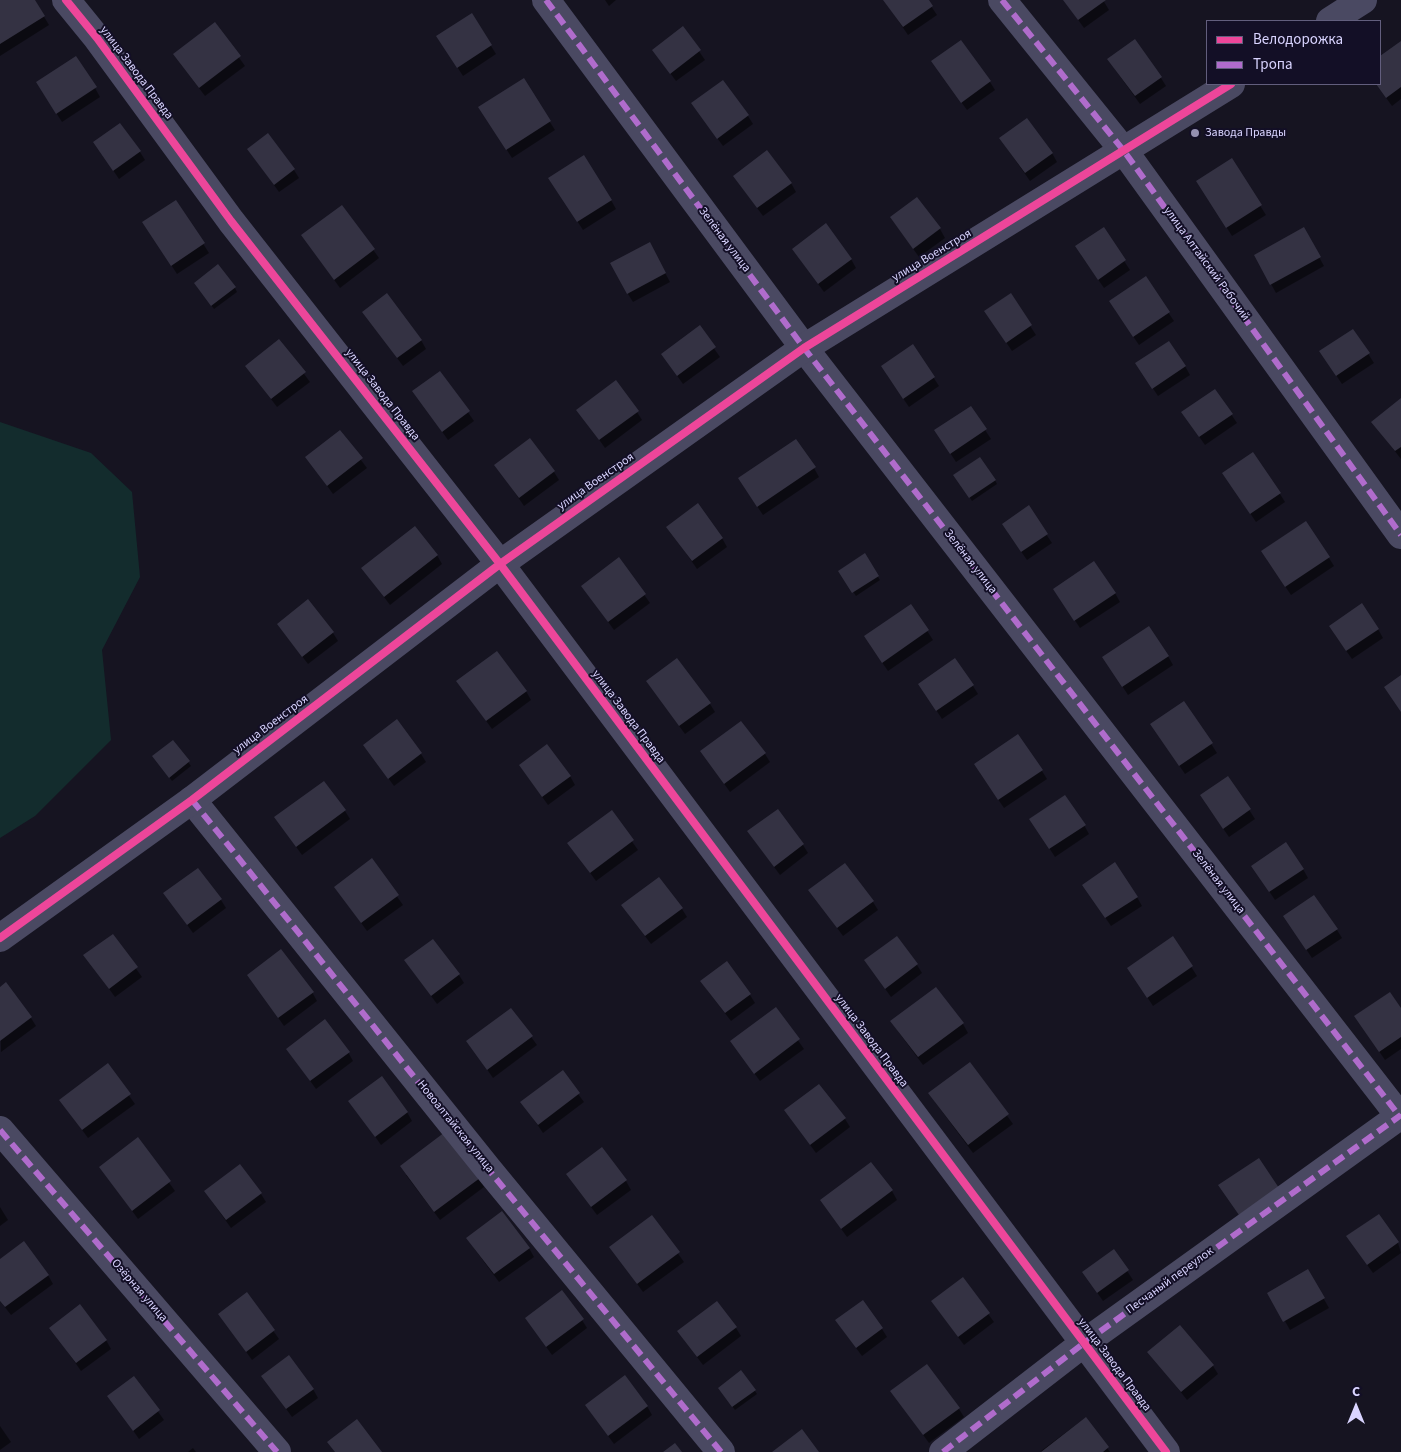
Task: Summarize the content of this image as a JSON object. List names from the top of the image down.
{
  "streets": {
    "street": [
      "улица Завода Правда",
      "Зелёная улица",
      "улица Военстроя",
      "улица Алтайский Рабочий",
      "Новоалтайская улица",
      "Песчаный переулок",
      "Озёрная улица"
    ]
  },
  "crossings": [
    ["улица Завода Правда", "улица Военстроя"],
    ["улица Завода Правда", "Песчаный переулок"],
    ["Зелёная улица", "улица Военстроя"],
    ["Зелёная улица", "Песчаный переулок"],
    ["улица Военстроя", "улица Алтайский Рабочий"],
    ["улица Военстроя", "Новоалтайская улица"]
  ],
  "places": ["Завода Правды"],
  "legend": ["Велодорожка", "Тропа"],
  "north": "top"
}
